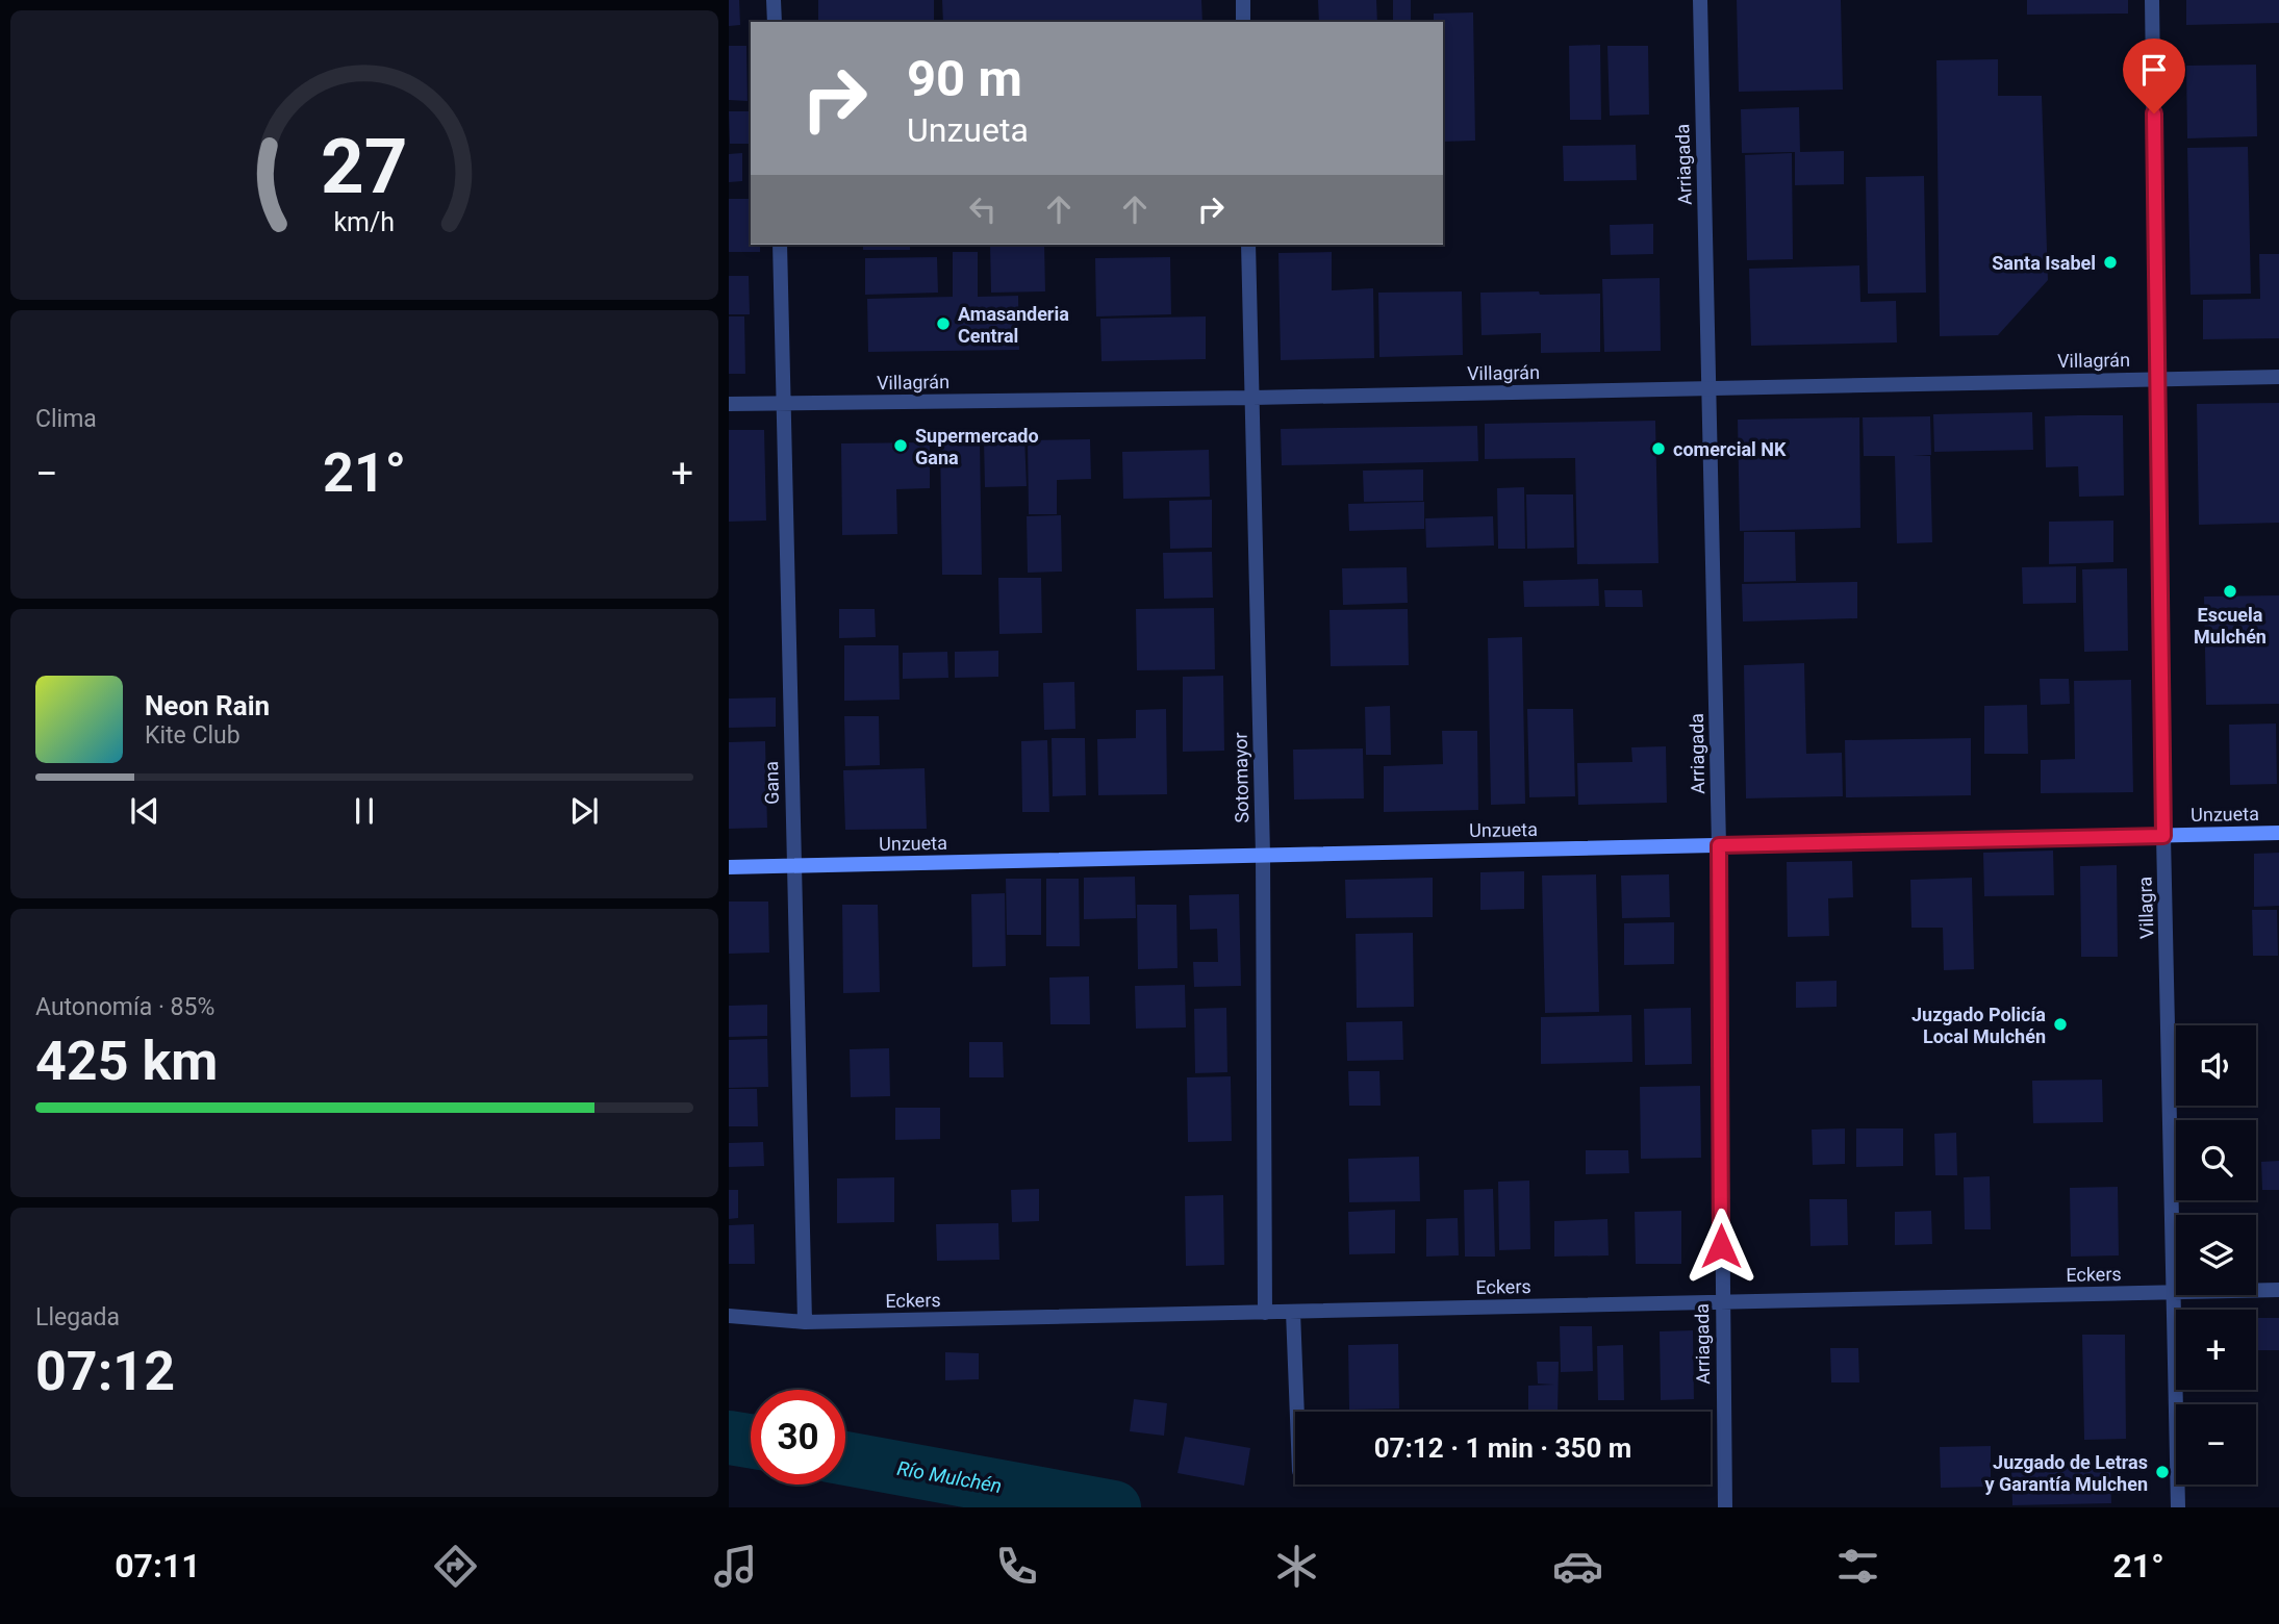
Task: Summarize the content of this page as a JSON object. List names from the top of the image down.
{
  "streets": {
    "main road": ["Unzueta"],
    "street": [
      "Arriagada",
      "Villagrán",
      "Sotomayor",
      "Gana",
      "Villagra",
      "Eckers"
    ]
  },
  "crossings": [
    ["Arriagada", "Villagrán"],
    ["Arriagada", "Unzueta"],
    ["Arriagada", "Eckers"],
    ["Villagrán", "Sotomayor"],
    ["Villagrán", "Gana"],
    ["Villagrán", "Villagra"],
    ["Sotomayor", "Unzueta"],
    ["Sotomayor", "Eckers"],
    ["Gana", "Unzueta"],
    ["Gana", "Eckers"],
    ["Unzueta", "Villagra"],
    ["Villagra", "Eckers"]
  ],
  "water": ["Río Mulchén"],
  "places": [
    "Santa Isabel",
    "Amasanderia Central",
    "Supermercado Gana",
    "comercial NK",
    "Escuela Mulchén",
    "Juzgado Policía Local Mulchén",
    "Juzgado de Letras y Garantía Mulchen"
  ],
  "page": {
    "turn": ["90 m", "Unzueta"],
    "tile": [
      "Clima",
      ["Autonomía · 85%", "425 km"],
      ["Llegada", "07:12"]
    ],
    "heat": ["−", "21°", "+"],
    "song": ["Neon Rain", "Kite Club"],
    "map_buttons": ["+", "−"],
    "limit": "30",
    "trip": "07:12 · 1 min · 350 m",
    "tabs": ["07:11", "21°"],
    "gauge": ["27", "km/h"]
  }
}
